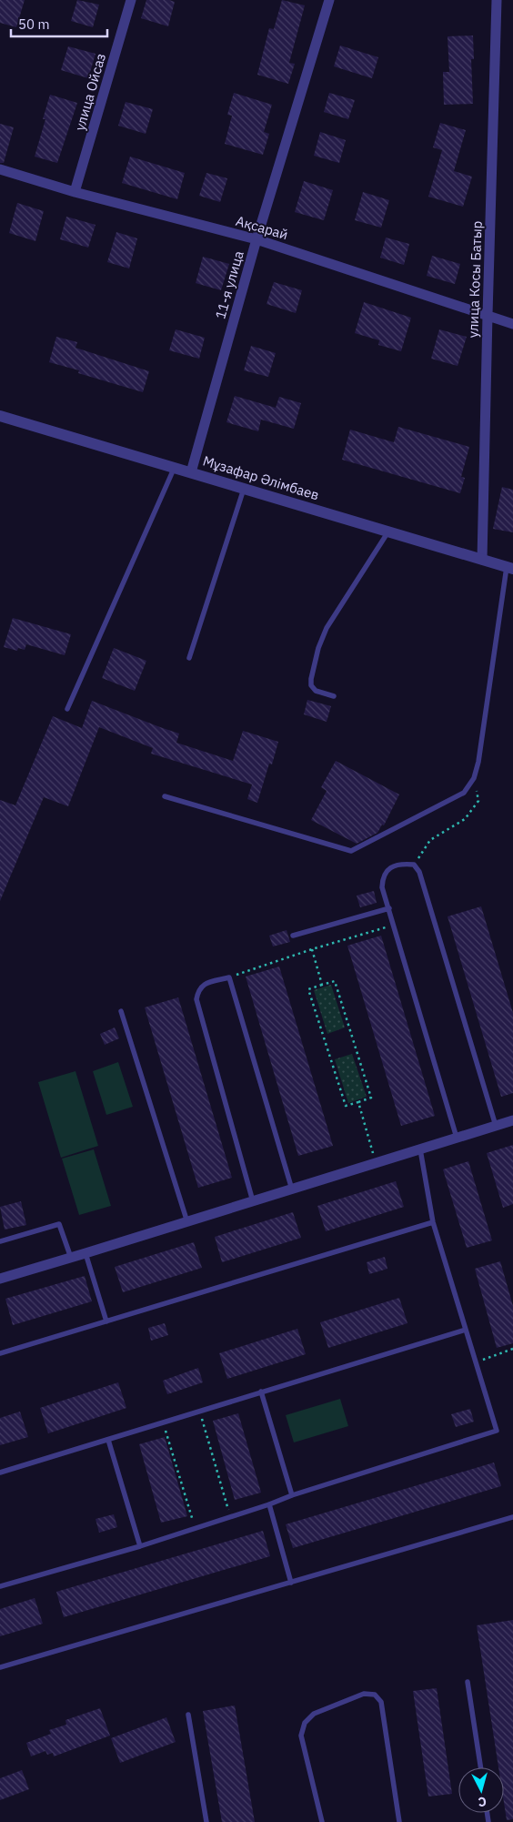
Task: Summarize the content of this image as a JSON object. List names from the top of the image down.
{
  "streets": {
    "street": [
      "улица Ойсаз",
      "Ақсарай",
      "улица Косы Батыр",
      "11-я улица",
      "Мұзафар Әлімбаев"
    ]
  },
  "crossings": [
    ["улица Ойсаз", "Ақсарай"],
    ["Ақсарай", "улица Косы Батыр"],
    ["Ақсарай", "11-я улица"],
    ["улица Косы Батыр", "Мұзафар Әлімбаев"],
    ["11-я улица", "Мұзафар Әлімбаев"]
  ],
  "scale_bar": "50 m",
  "north": "bottom"
}
